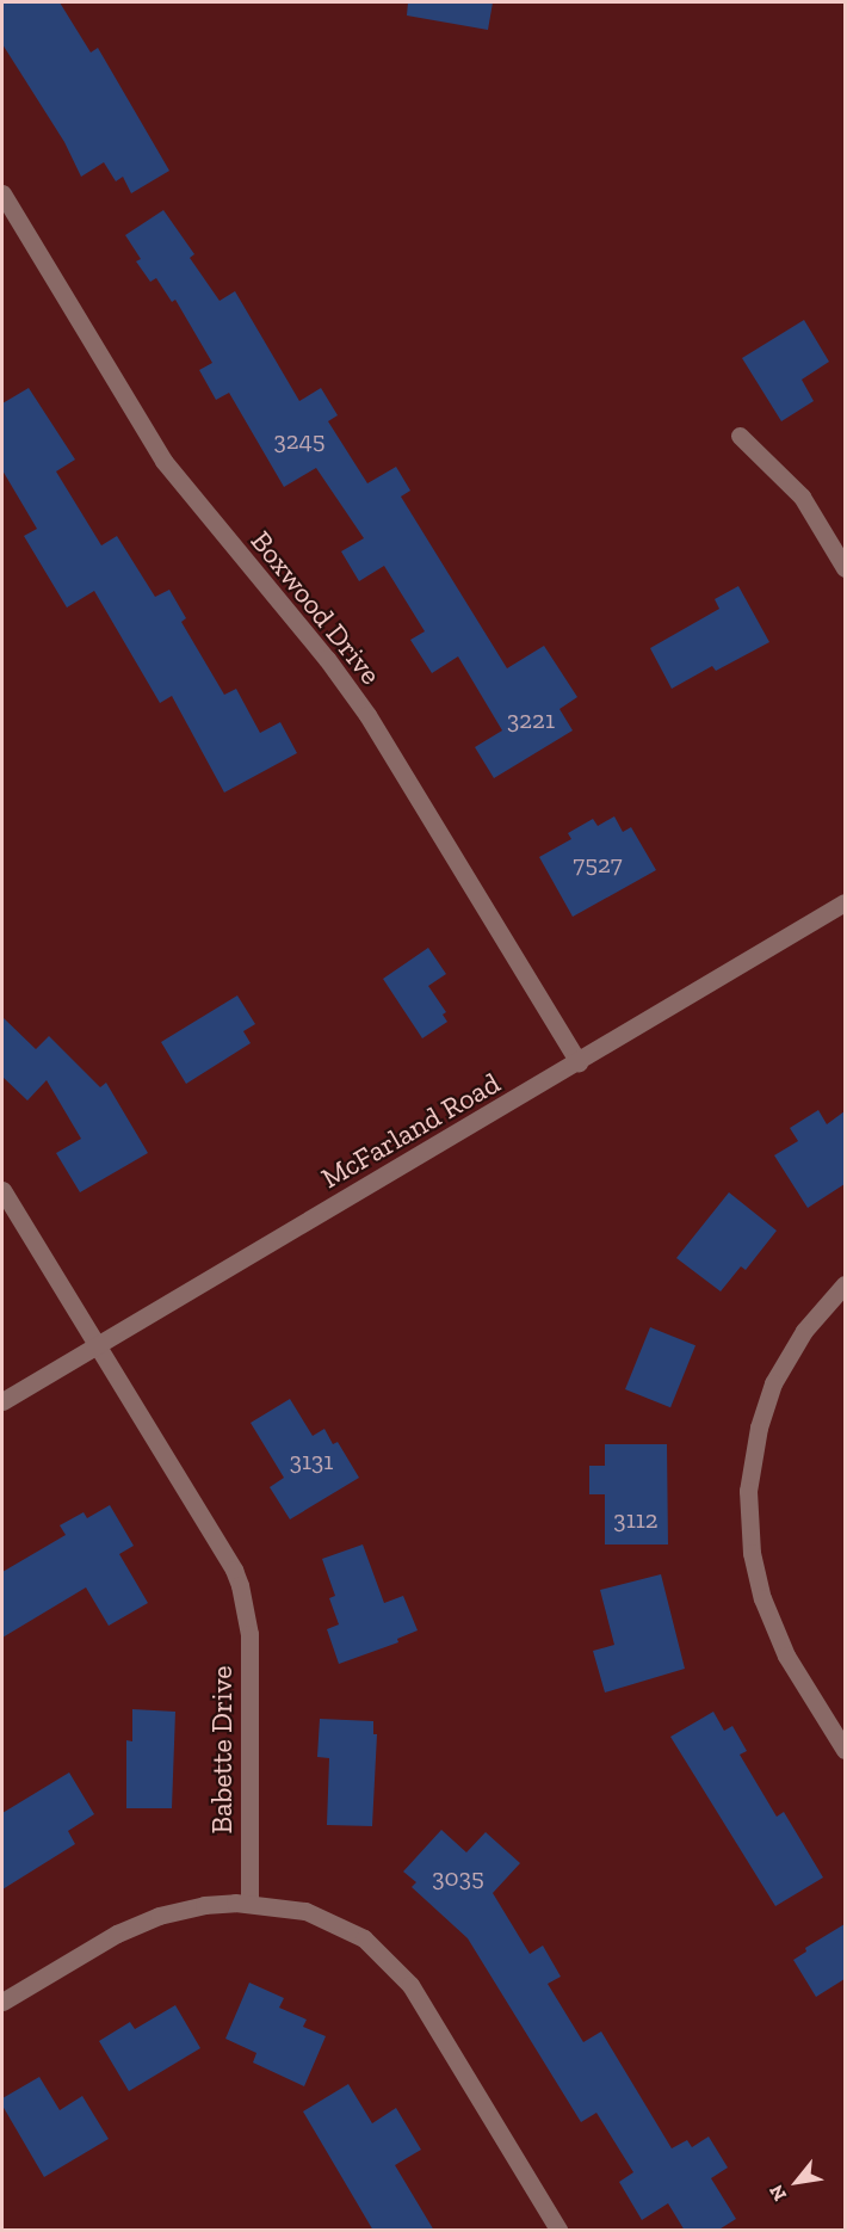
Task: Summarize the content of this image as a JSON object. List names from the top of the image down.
{
  "streets": {
    "street": ["Boxwood Drive", "McFarland Road", "Babette Drive"]
  },
  "crossings": [
    ["Boxwood Drive", "McFarland Road"],
    ["McFarland Road", "Babette Drive"]
  ],
  "house_numbers": [
    "3245",
    "3221",
    "7527",
    "3131",
    "3112",
    "3035"
  ],
  "north": "bottom left"
}
